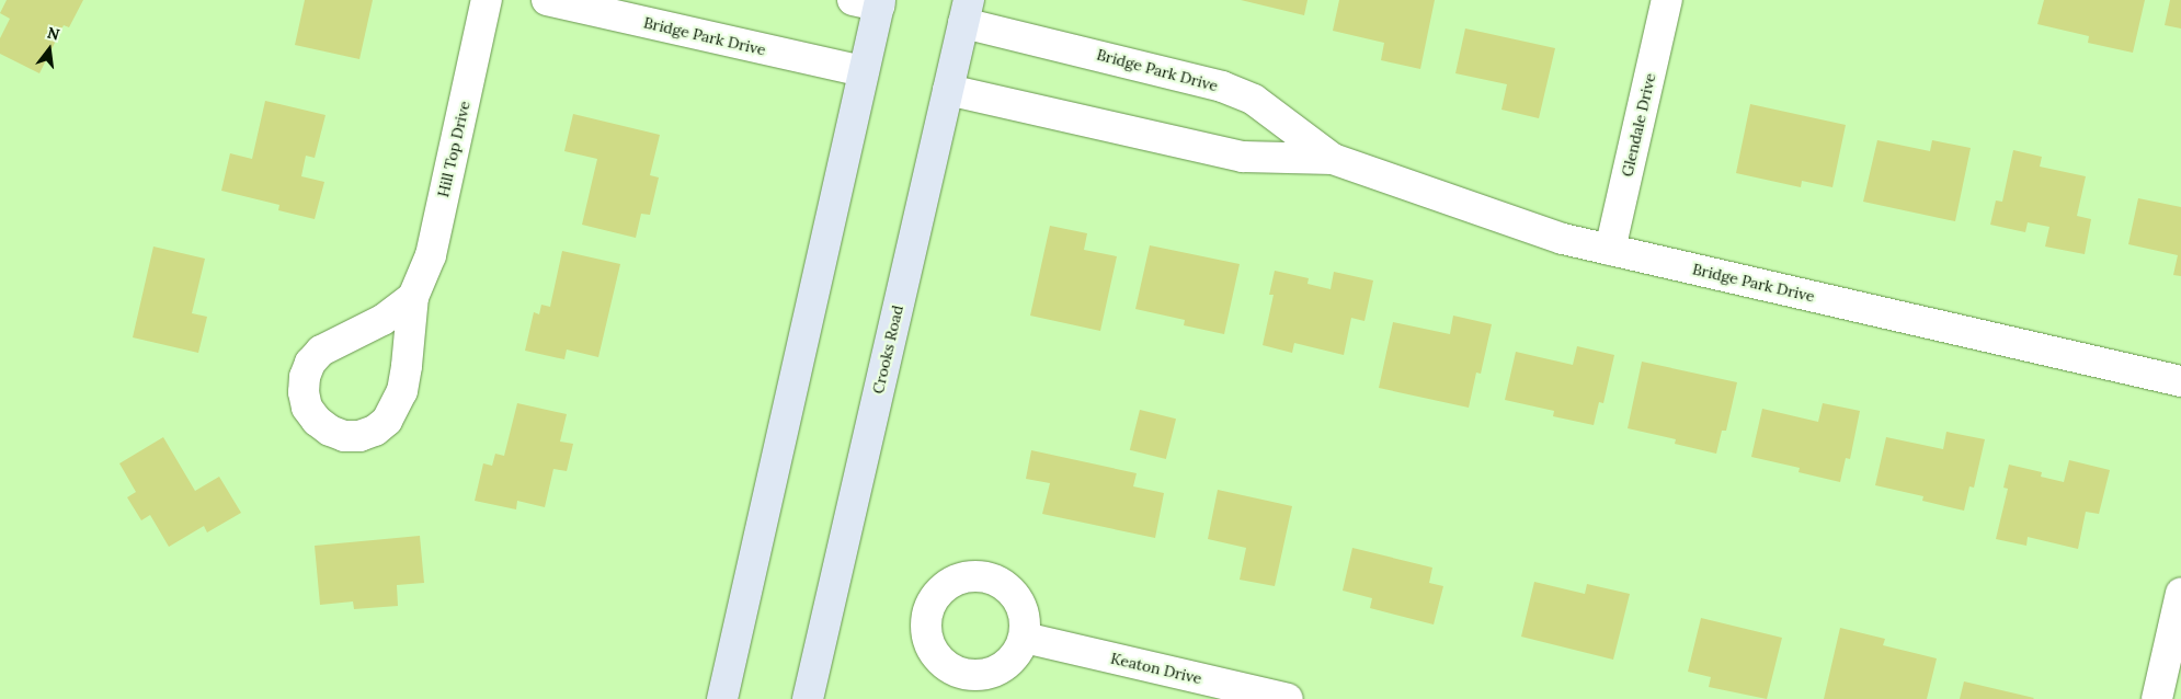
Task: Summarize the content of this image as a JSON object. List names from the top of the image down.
{
  "streets": {
    "main road": ["Crooks Road"],
    "street": [
      "Bridge Park Drive",
      "Glendale Drive",
      "Hill Top Drive",
      "Keaton Drive"
    ]
  },
  "crossings": [
    ["Bridge Park Drive", "Glendale Drive"],
    ["Bridge Park Drive", "Crooks Road"]
  ],
  "north": "top"
}
